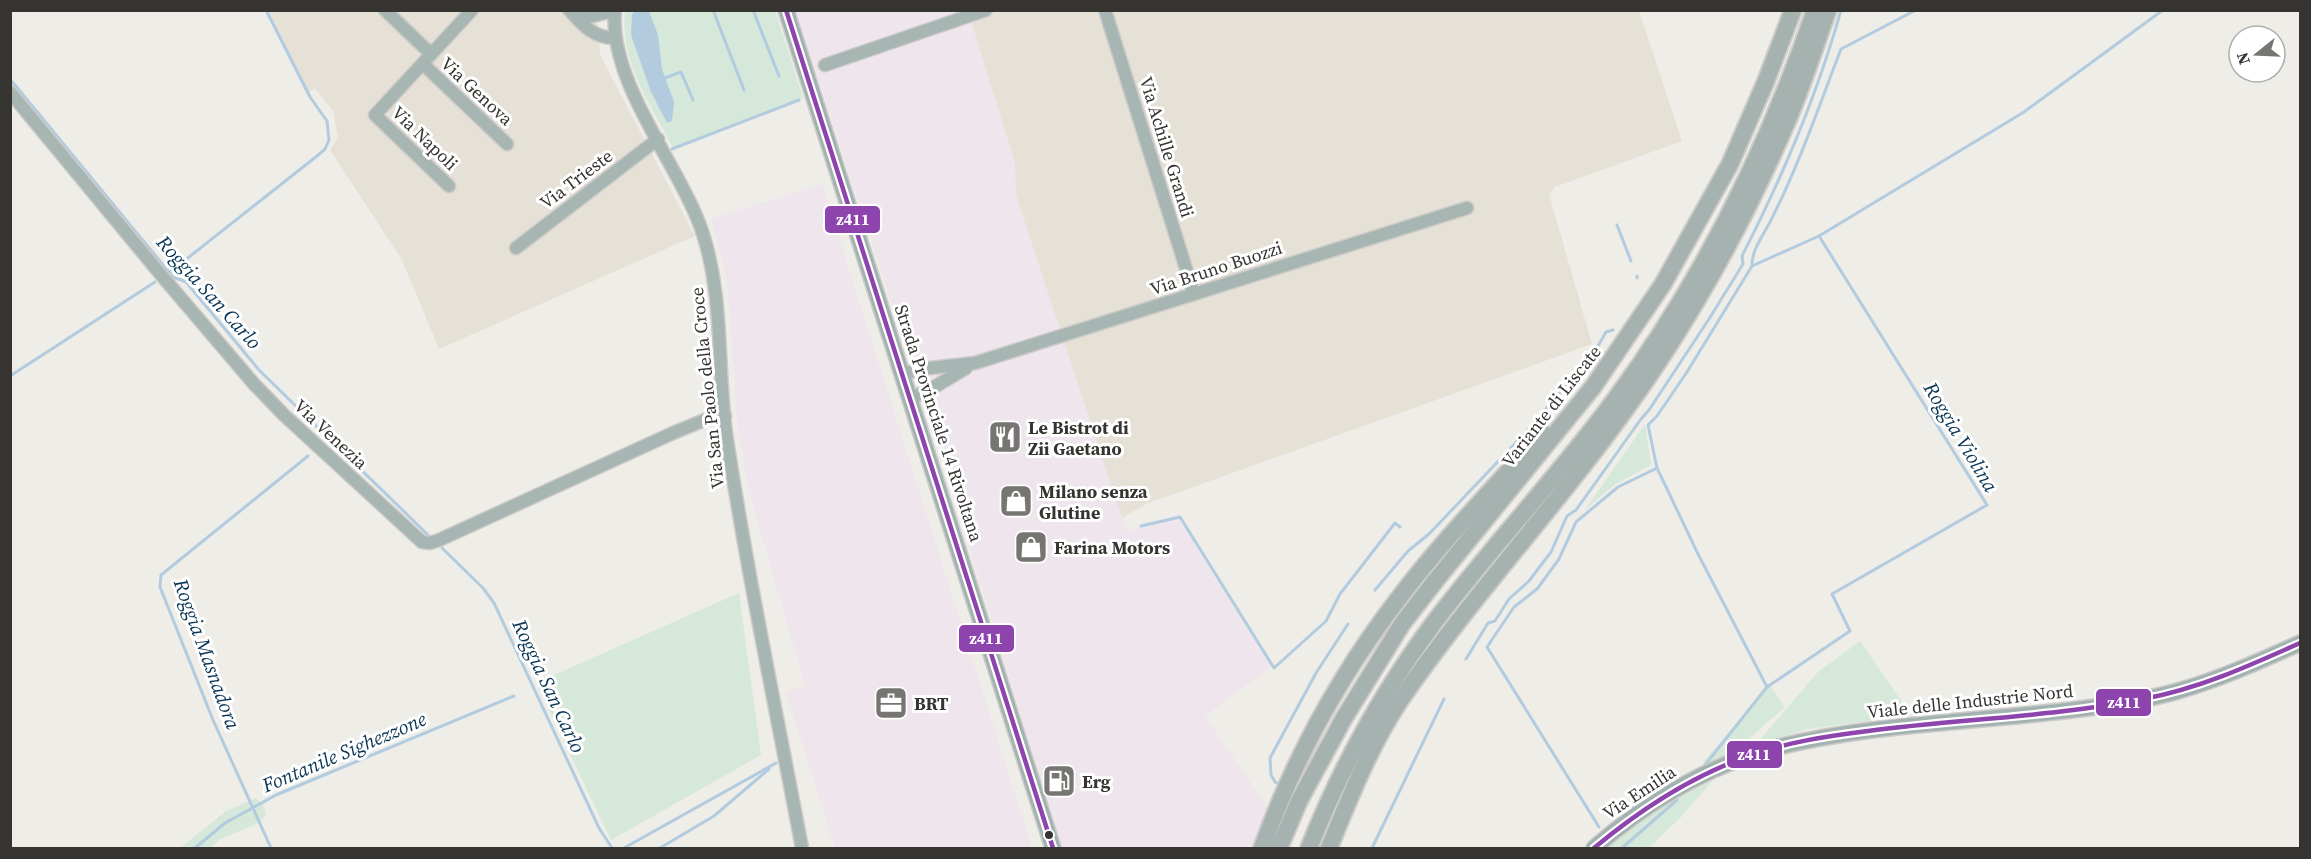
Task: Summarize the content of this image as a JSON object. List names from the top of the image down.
{
  "streets": {
    "highway": ["Variante di Liscate"],
    "main road": ["Strada Provinciale 14 Rivoltana", "Viale delle Industrie Nord", "Via Emilia"],
    "street": [
      "Via Genova",
      "Via Napoli",
      "Via Achille Grandi",
      "Via Trieste",
      "Via Bruno Buozzi",
      "Via San Paolo della Croce",
      "Via Venezia"
    ]
  },
  "crossings": [
    ["Via Genova", "Via Napoli"],
    ["Via Achille Grandi", "Via Bruno Buozzi"],
    ["Via Trieste", "Via San Paolo della Croce"],
    ["Via Bruno Buozzi", "Strada Provinciale 14 Rivoltana"],
    ["Via San Paolo della Croce", "Via Venezia"],
    ["Viale delle Industrie Nord", "Via Emilia"]
  ],
  "water": [
    "Roggia San Carlo",
    "Roggia Violina",
    "Roggia Masnadora",
    "Fontanile Sighezzone"
  ],
  "places": {
    "restaurant": ["Le Bistrot di Zii Gaetano"],
    "shop": ["Milano senza Glutine", "Farina Motors"],
    "office": ["BRT"],
    "fuel station": ["Erg"]
  },
  "lines": ["transit line z411"],
  "north": "left"
}
